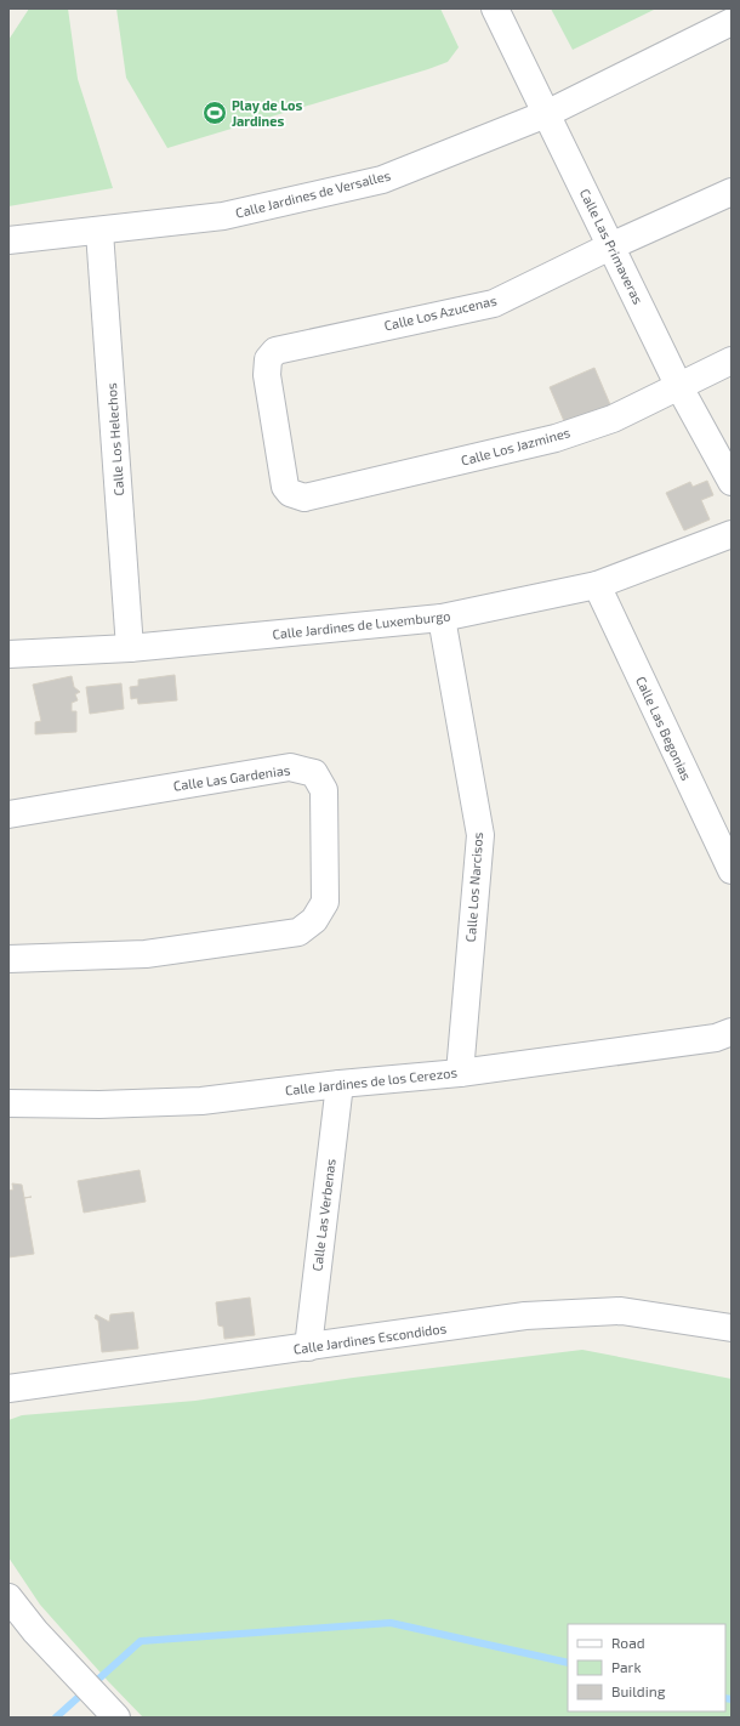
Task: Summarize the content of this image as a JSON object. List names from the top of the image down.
{
  "streets": {
    "street": [
      "Calle Jardines de Versalles",
      "Calle Las Primaveras",
      "Calle Los Azucenas",
      "Calle Los Helechos",
      "Calle Los Jazmines",
      "Calle Jardines de Luxemburgo",
      "Calle Las Begonias",
      "Calle Las Gardenias",
      "Calle Los Narcisos",
      "Calle Jardines de los Cerezos",
      "Calle Las Verbenas",
      "Calle Jardines Escondidos"
    ]
  },
  "crossings": [
    ["Calle Jardines de Versalles", "Calle Las Primaveras"],
    ["Calle Jardines de Versalles", "Calle Los Helechos"],
    ["Calle Las Primaveras", "Calle Los Azucenas"],
    ["Calle Las Primaveras", "Calle Los Jazmines"],
    ["Calle Los Azucenas", "Calle Los Jazmines"],
    ["Calle Los Helechos", "Calle Jardines de Luxemburgo"],
    ["Calle Jardines de Luxemburgo", "Calle Las Begonias"],
    ["Calle Jardines de Luxemburgo", "Calle Los Narcisos"],
    ["Calle Los Narcisos", "Calle Jardines de los Cerezos"],
    ["Calle Jardines de los Cerezos", "Calle Las Verbenas"],
    ["Calle Las Verbenas", "Calle Jardines Escondidos"]
  ],
  "places": {
    "sports": ["Play de Los Jardines"]
  },
  "legend": ["Road", "Park", "Building"]
}
